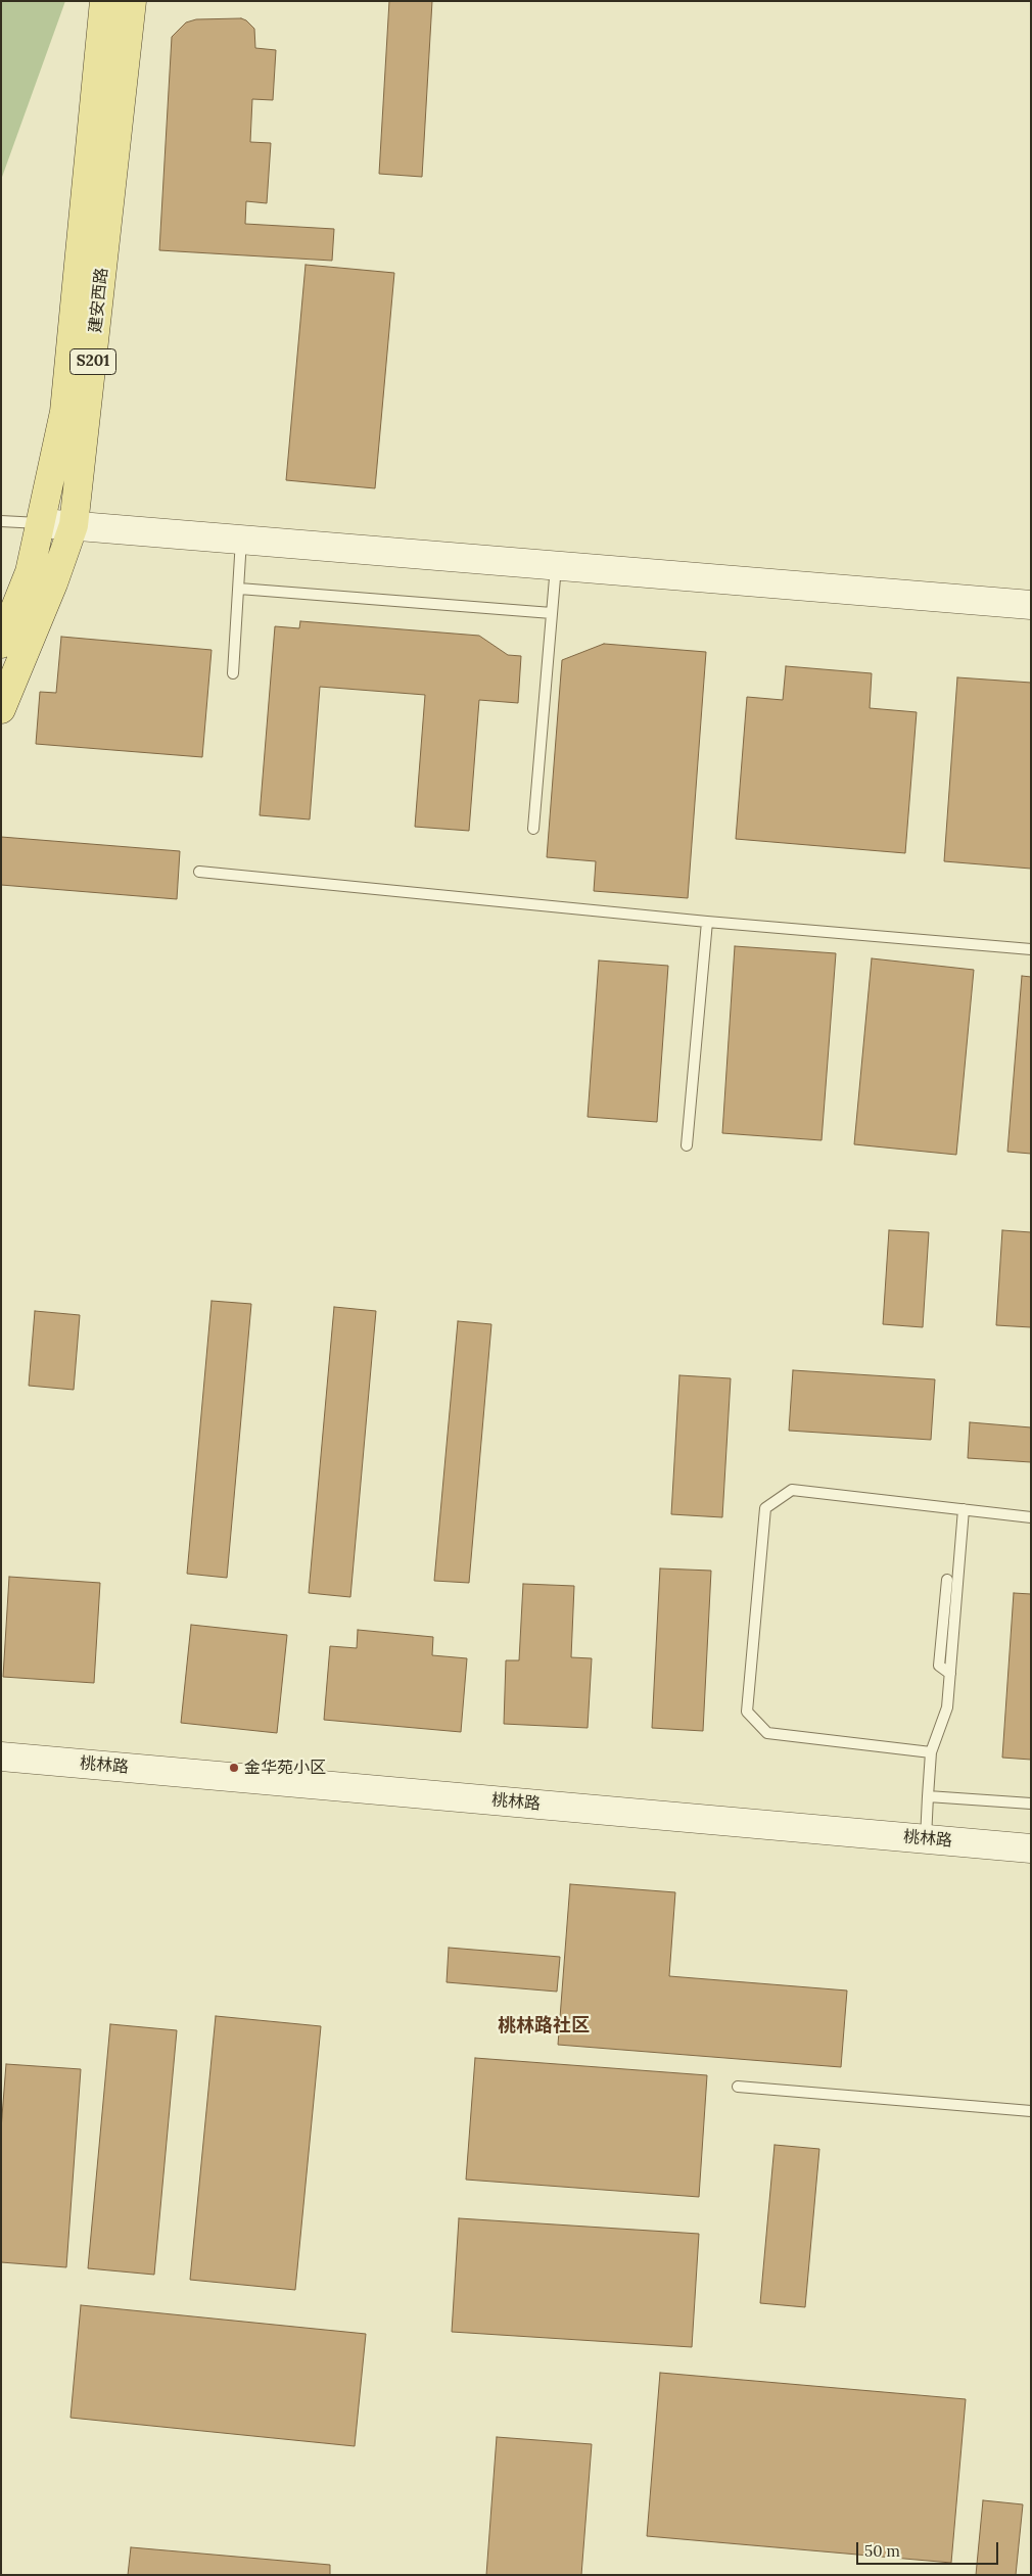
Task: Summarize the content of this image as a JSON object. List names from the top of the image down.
{
  "streets": {
    "main road": ["建安西路", "S201"],
    "street": ["桃林路"]
  },
  "districts": ["桃林路社区"],
  "places": ["金华苑小区"],
  "scale_bar": "50 m"
}
